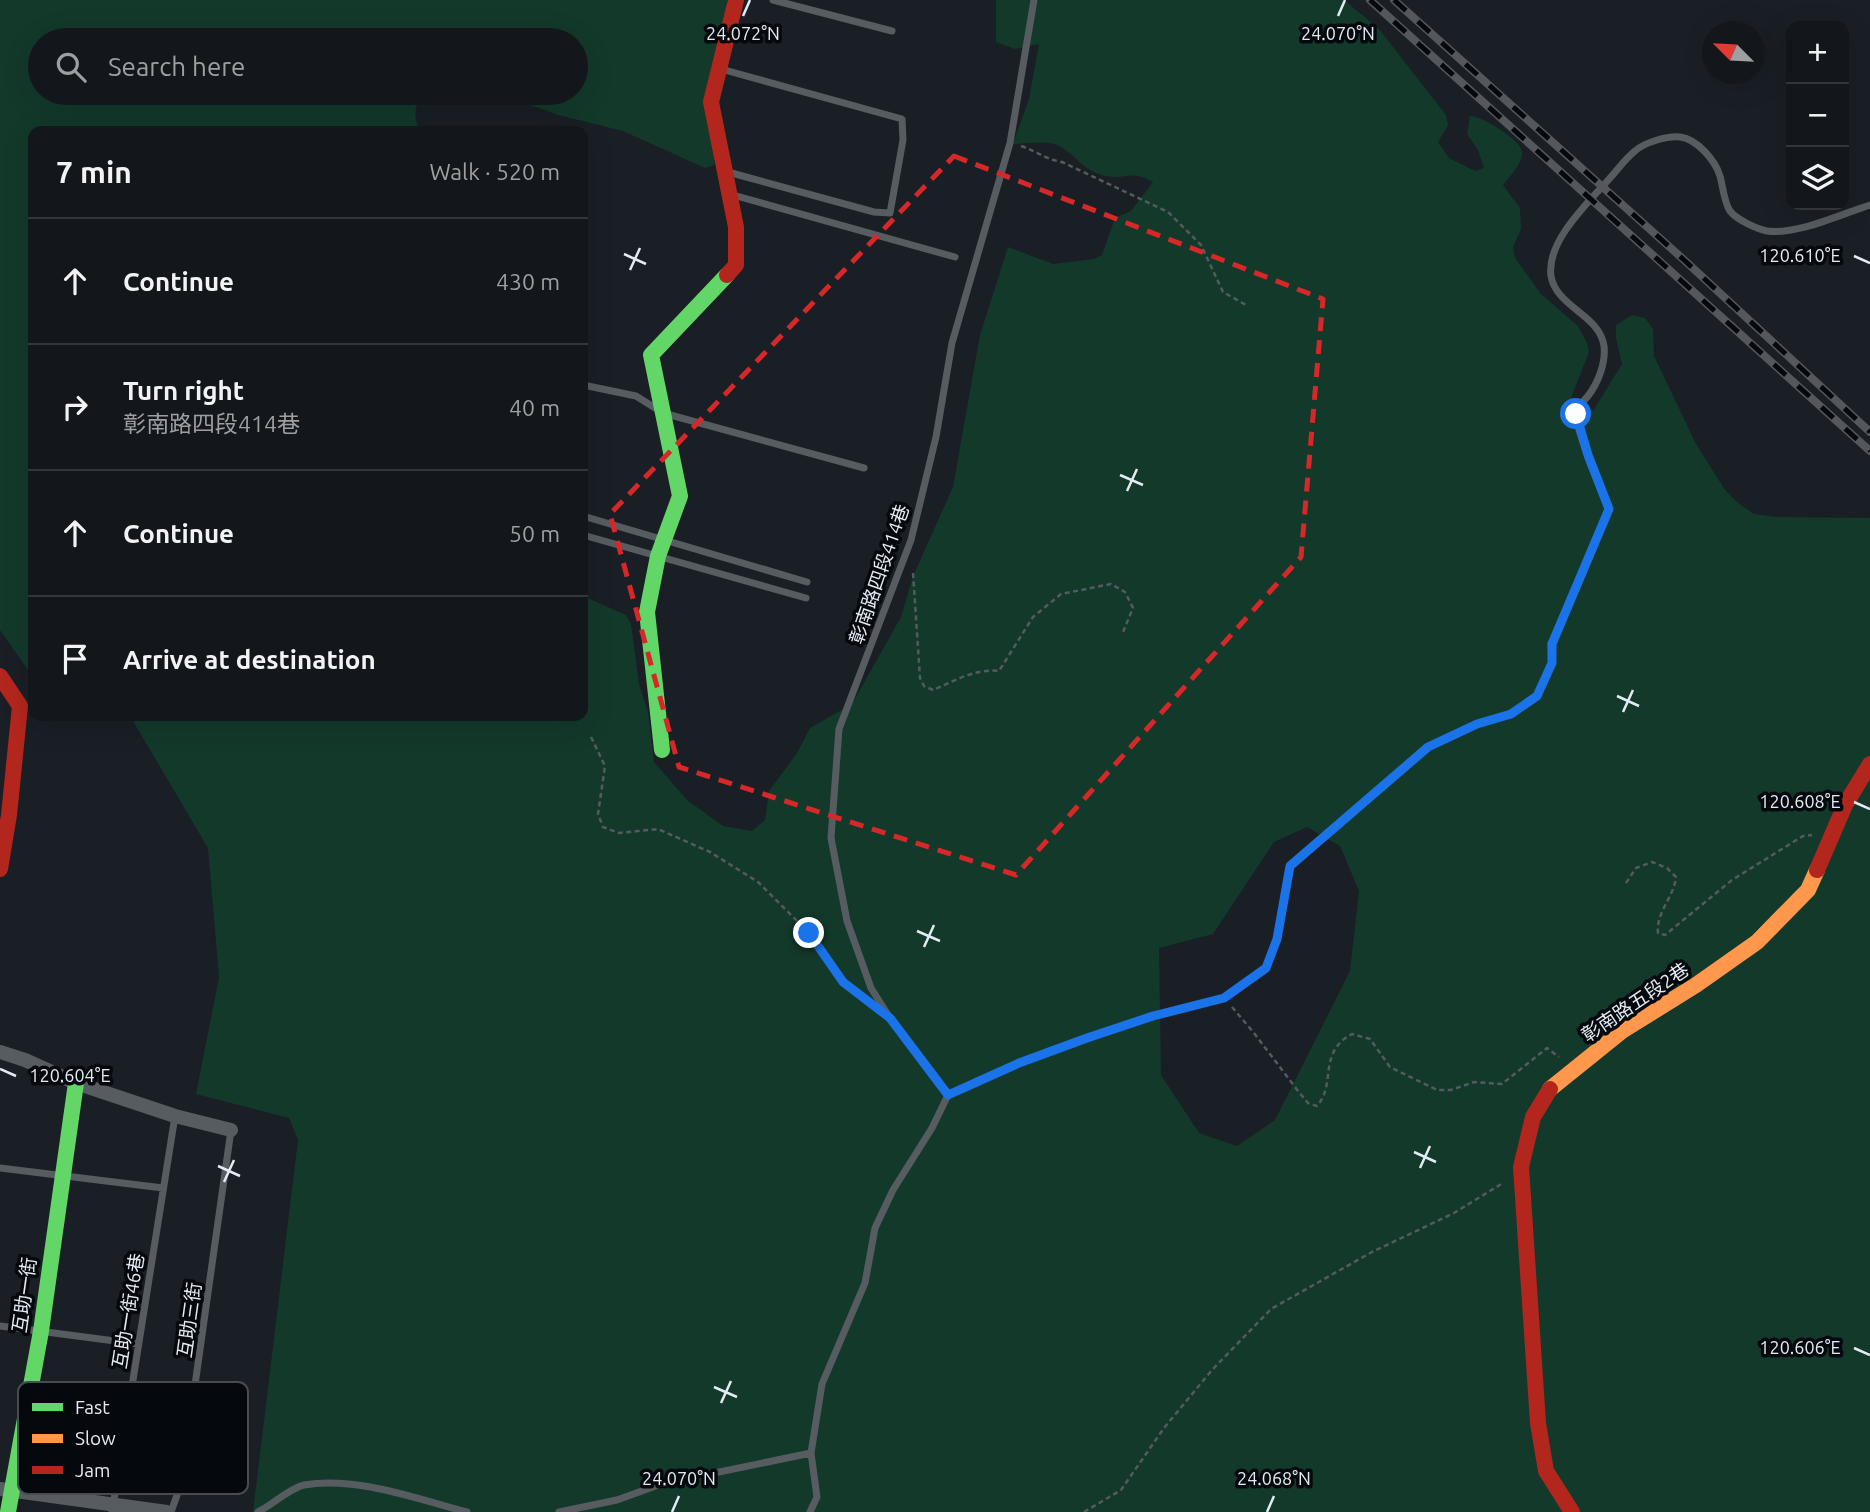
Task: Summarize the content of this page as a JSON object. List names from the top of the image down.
{
  "streets": {
    "street": ["彰南路五段2巷", "互助一街"],
    "lane": ["彰南路四段414巷", "互助一街46巷", "互助三街"]
  },
  "legend": ["Fast", "Slow", "Jam"],
  "north": "top left",
  "page": {
    "map_buttons": ["+", "−"],
    "search": "Search here",
    "heading": ["7 min", "Walk · 520 m"],
    "list": [
      ["Continue", "430 m"],
      ["Turn right", "彰南路四段414巷", "40 m"],
      ["Continue", "50 m"],
      "Arrive at destination"
    ]
  },
  "coordinates": [
    "24.072°N",
    "24.070°N",
    "120.610°E",
    "120.608°E",
    "120.604°E",
    "120.606°E",
    "24.068°N"
  ]
}
